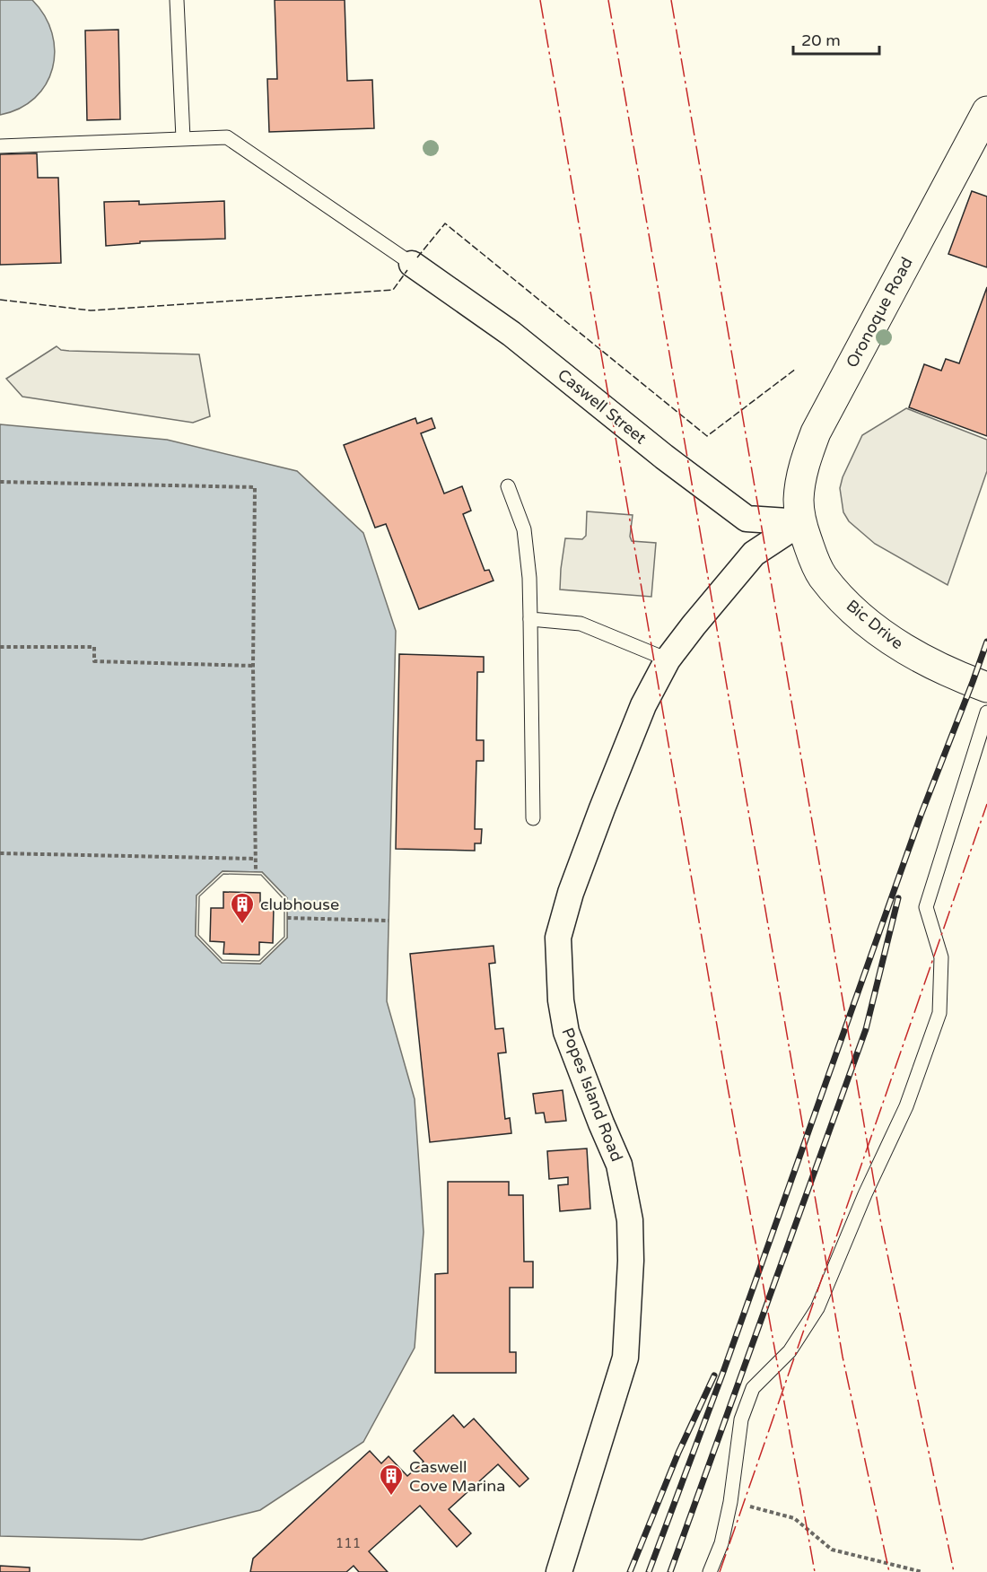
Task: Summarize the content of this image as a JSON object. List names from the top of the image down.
{
  "streets": {
    "street": [
      "Oronoque Road",
      "Caswell Street",
      "Bic Drive",
      "Popes Island Road"
    ]
  },
  "crossings": [
    ["Oronoque Road", "Caswell Street"],
    ["Oronoque Road", "Bic Drive"],
    ["Oronoque Road", "Popes Island Road"],
    ["Caswell Street", "Bic Drive"],
    ["Caswell Street", "Popes Island Road"],
    ["Bic Drive", "Popes Island Road"]
  ],
  "places": {
    "building": ["clubhouse", "Caswell Cove Marina"]
  },
  "house_numbers": ["111"],
  "scale_bar": "20 m"
}
